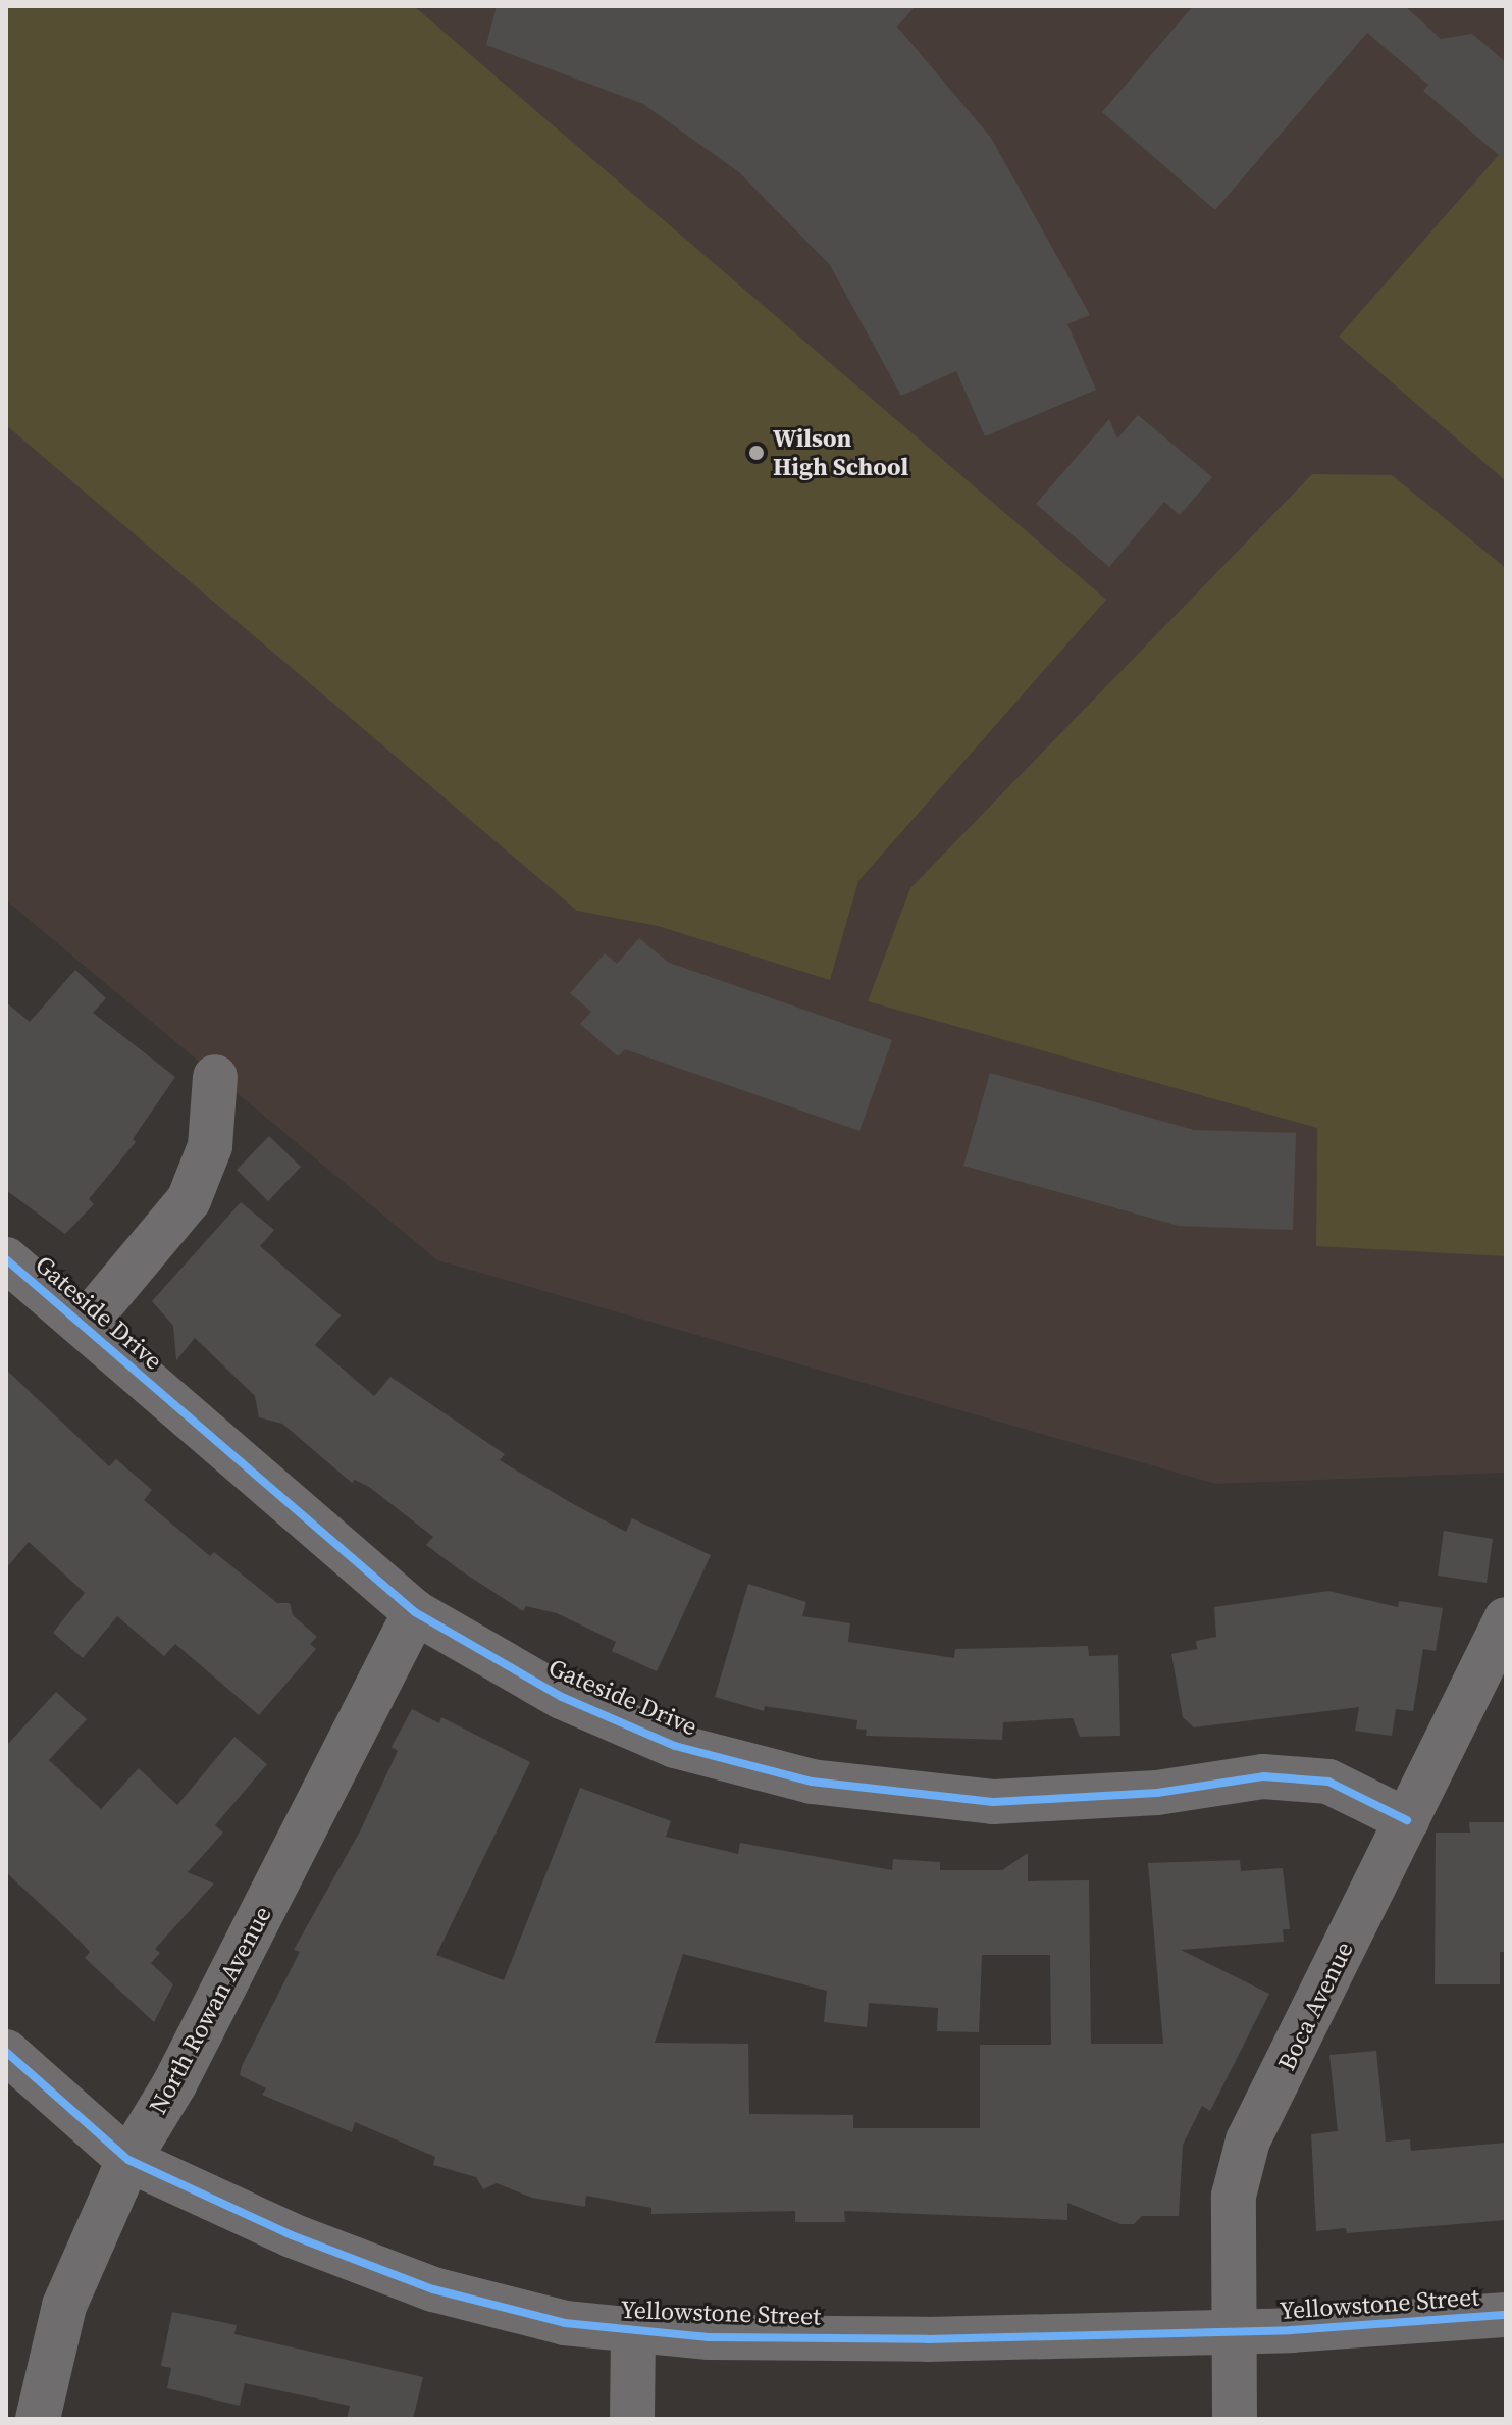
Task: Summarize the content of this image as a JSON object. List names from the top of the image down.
{
  "streets": {
    "street": [
      "Gateside Drive",
      "Boca Avenue",
      "North Rowan Avenue",
      "Yellowstone Street"
    ]
  },
  "crossings": [
    ["Gateside Drive", "Boca Avenue"],
    ["Gateside Drive", "North Rowan Avenue"],
    ["Boca Avenue", "Yellowstone Street"],
    ["North Rowan Avenue", "Yellowstone Street"]
  ],
  "places": ["Wilson High School"]
}
